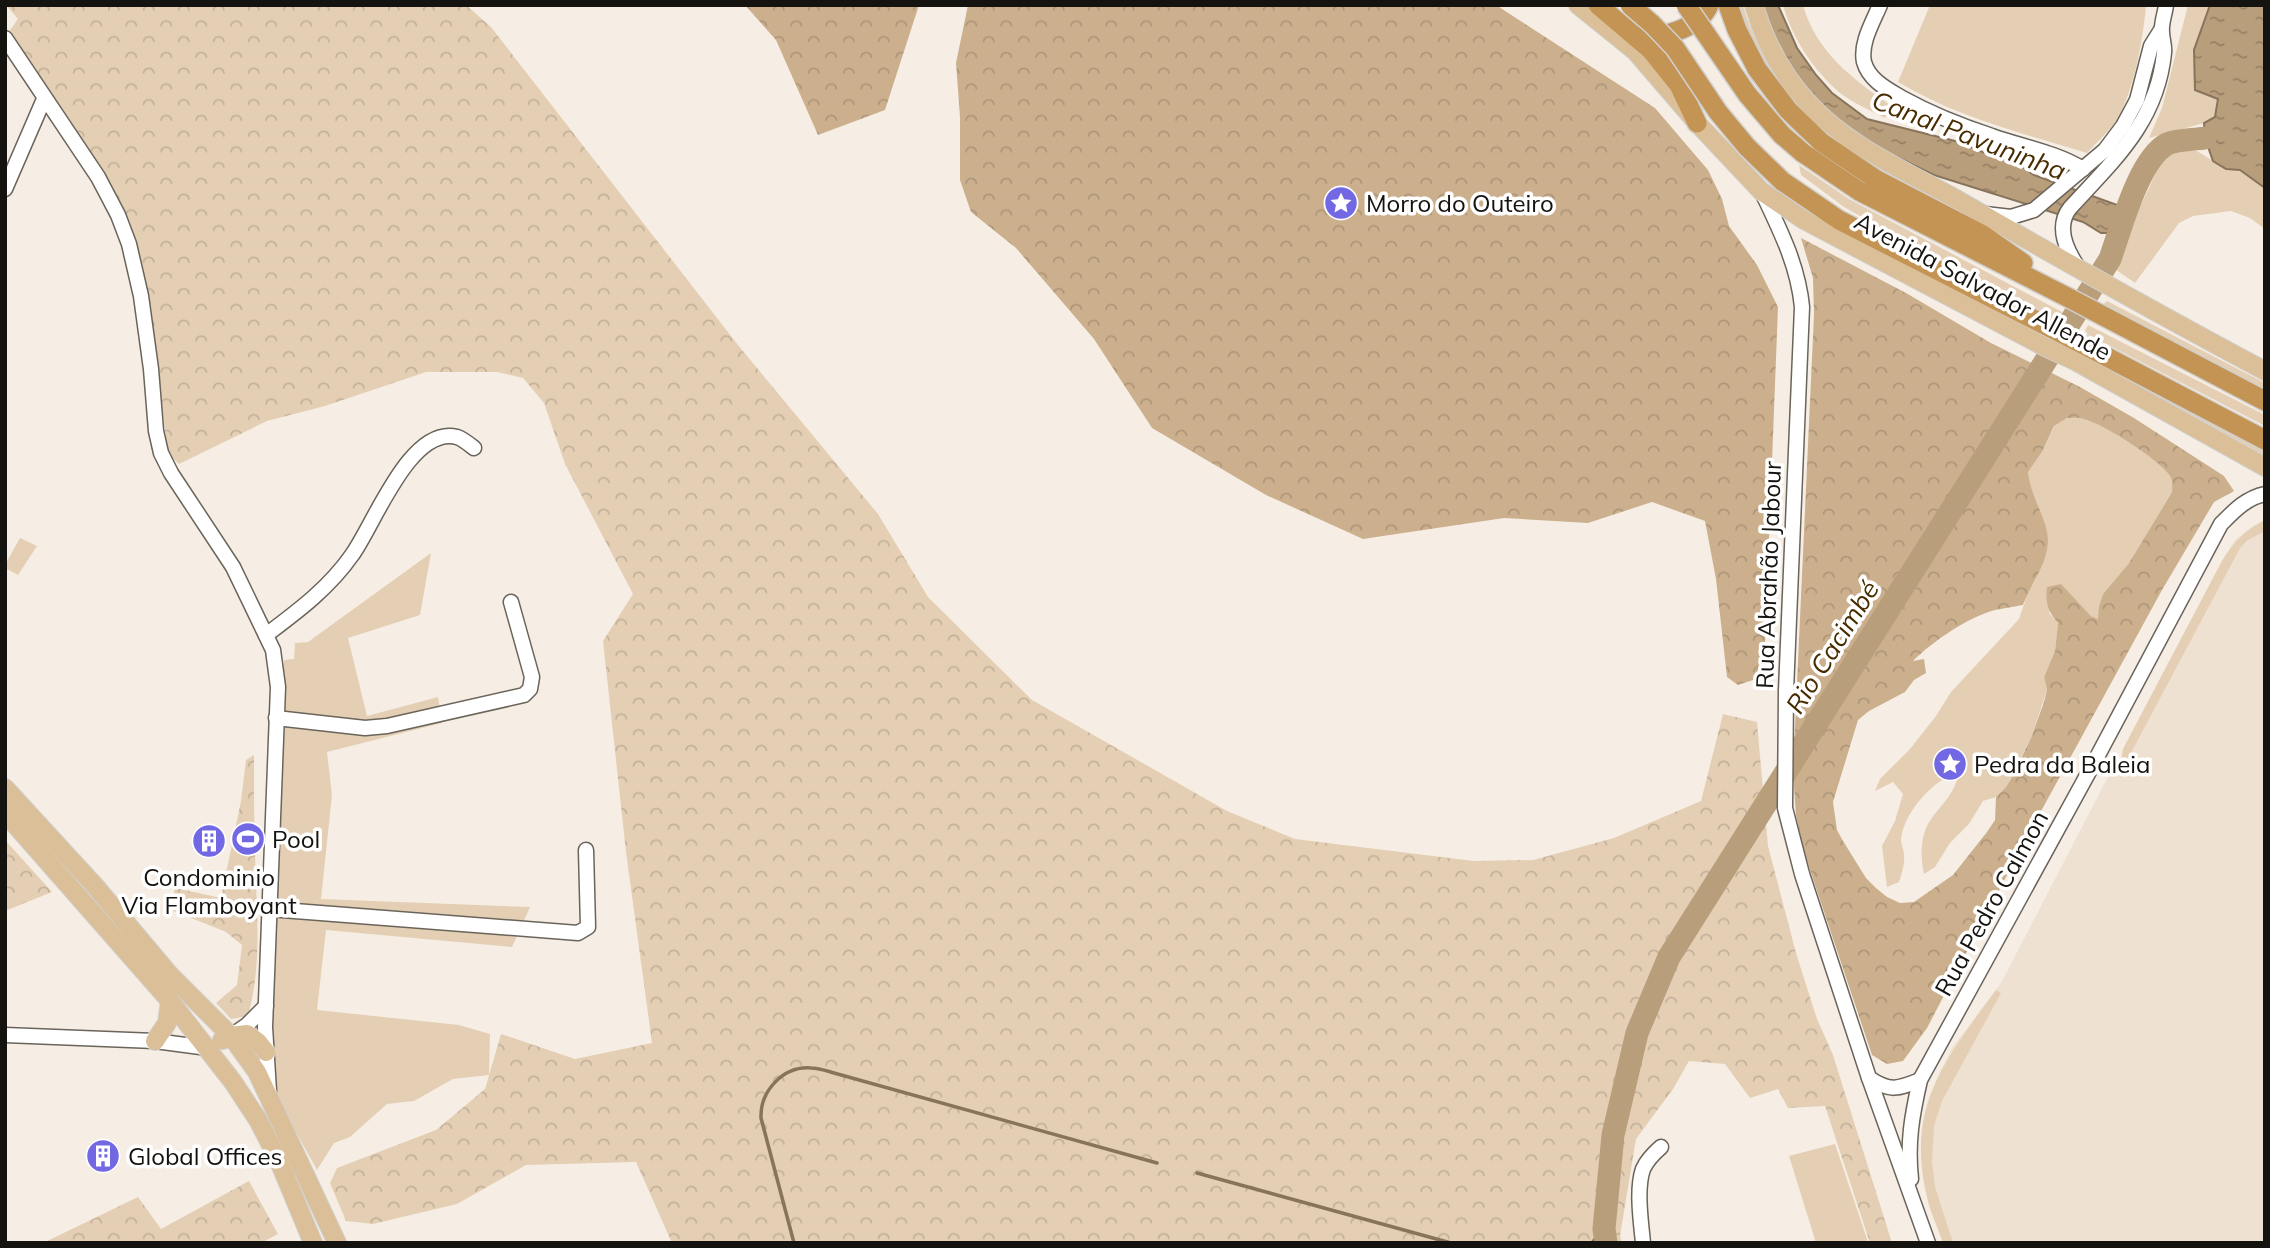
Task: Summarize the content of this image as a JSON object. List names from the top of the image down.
{
  "streets": {
    "highway": ["Avenida Salvador Allende"],
    "street": ["Rua Abrahão Jabour", "Rua Pedro Calmon"]
  },
  "crossings": [
    ["Avenida Salvador Allende", "Rua Abrahão Jabour"],
    ["Rua Abrahão Jabour", "Rua Pedro Calmon"]
  ],
  "water": ["Canal Pavuninha", "Rio Cacimbé"],
  "places": {
    "place": ["Morro do Outeiro", "Pedra da Baleia"],
    "sports": ["Pool"],
    "building": ["Condominio Via Flamboyant", "Global Offices"]
  }
}
